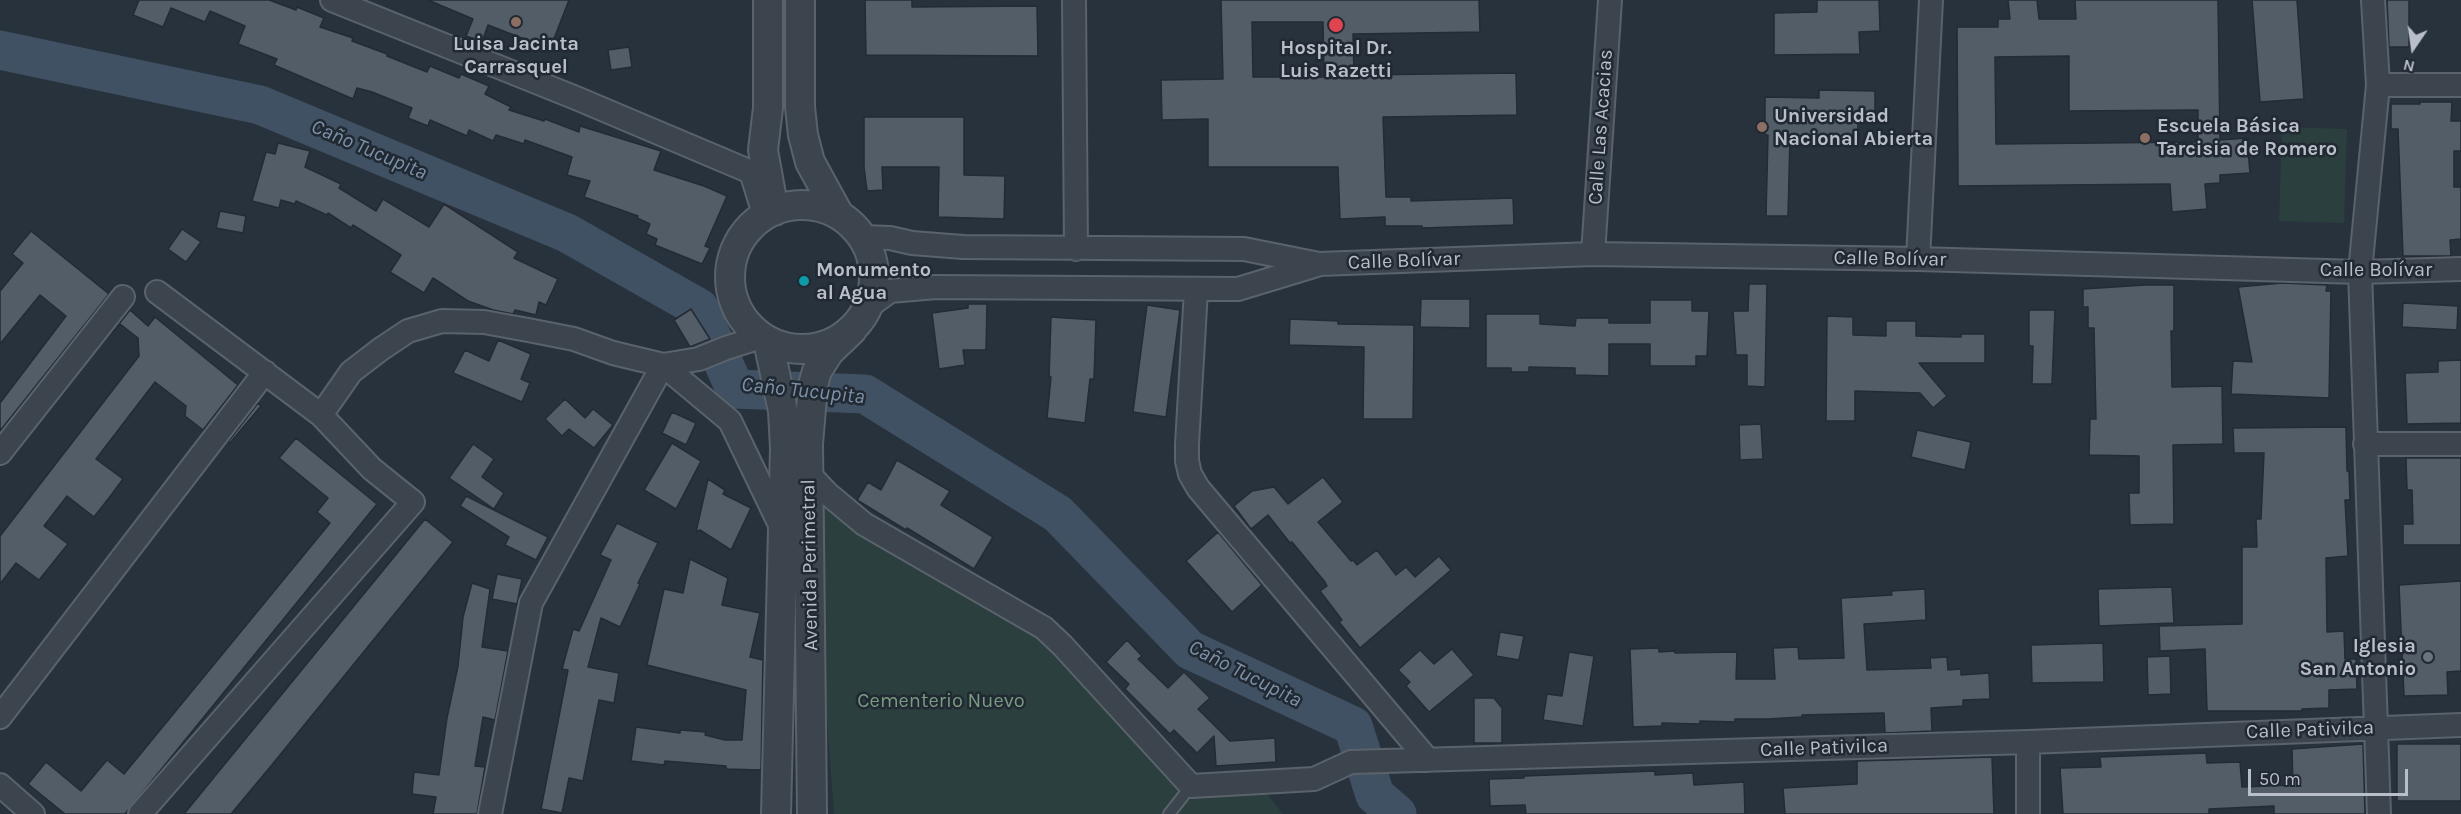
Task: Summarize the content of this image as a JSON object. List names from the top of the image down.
{
  "streets": {
    "street": [
      "Calle Las Acacias",
      "Calle Bolívar",
      "Avenida Perimetral",
      "Calle Pativilca"
    ]
  },
  "crossings": [
    ["Calle Las Acacias", "Calle Bolívar"],
    ["Calle Bolívar", "Avenida Perimetral"]
  ],
  "water": ["Caño Tucupita"],
  "parks": ["Cementerio Nuevo"],
  "places": [
    "Luisa Jacinta Carrasquel",
    "Hospital Dr. Luis Razetti",
    "Universidad Nacional Abierta",
    "Escuela Básica Tarcisia de Romero",
    "Monumento al Agua",
    "Iglesia San Antonio"
  ],
  "scale_bar": "50 m",
  "north": "bottom"
}
